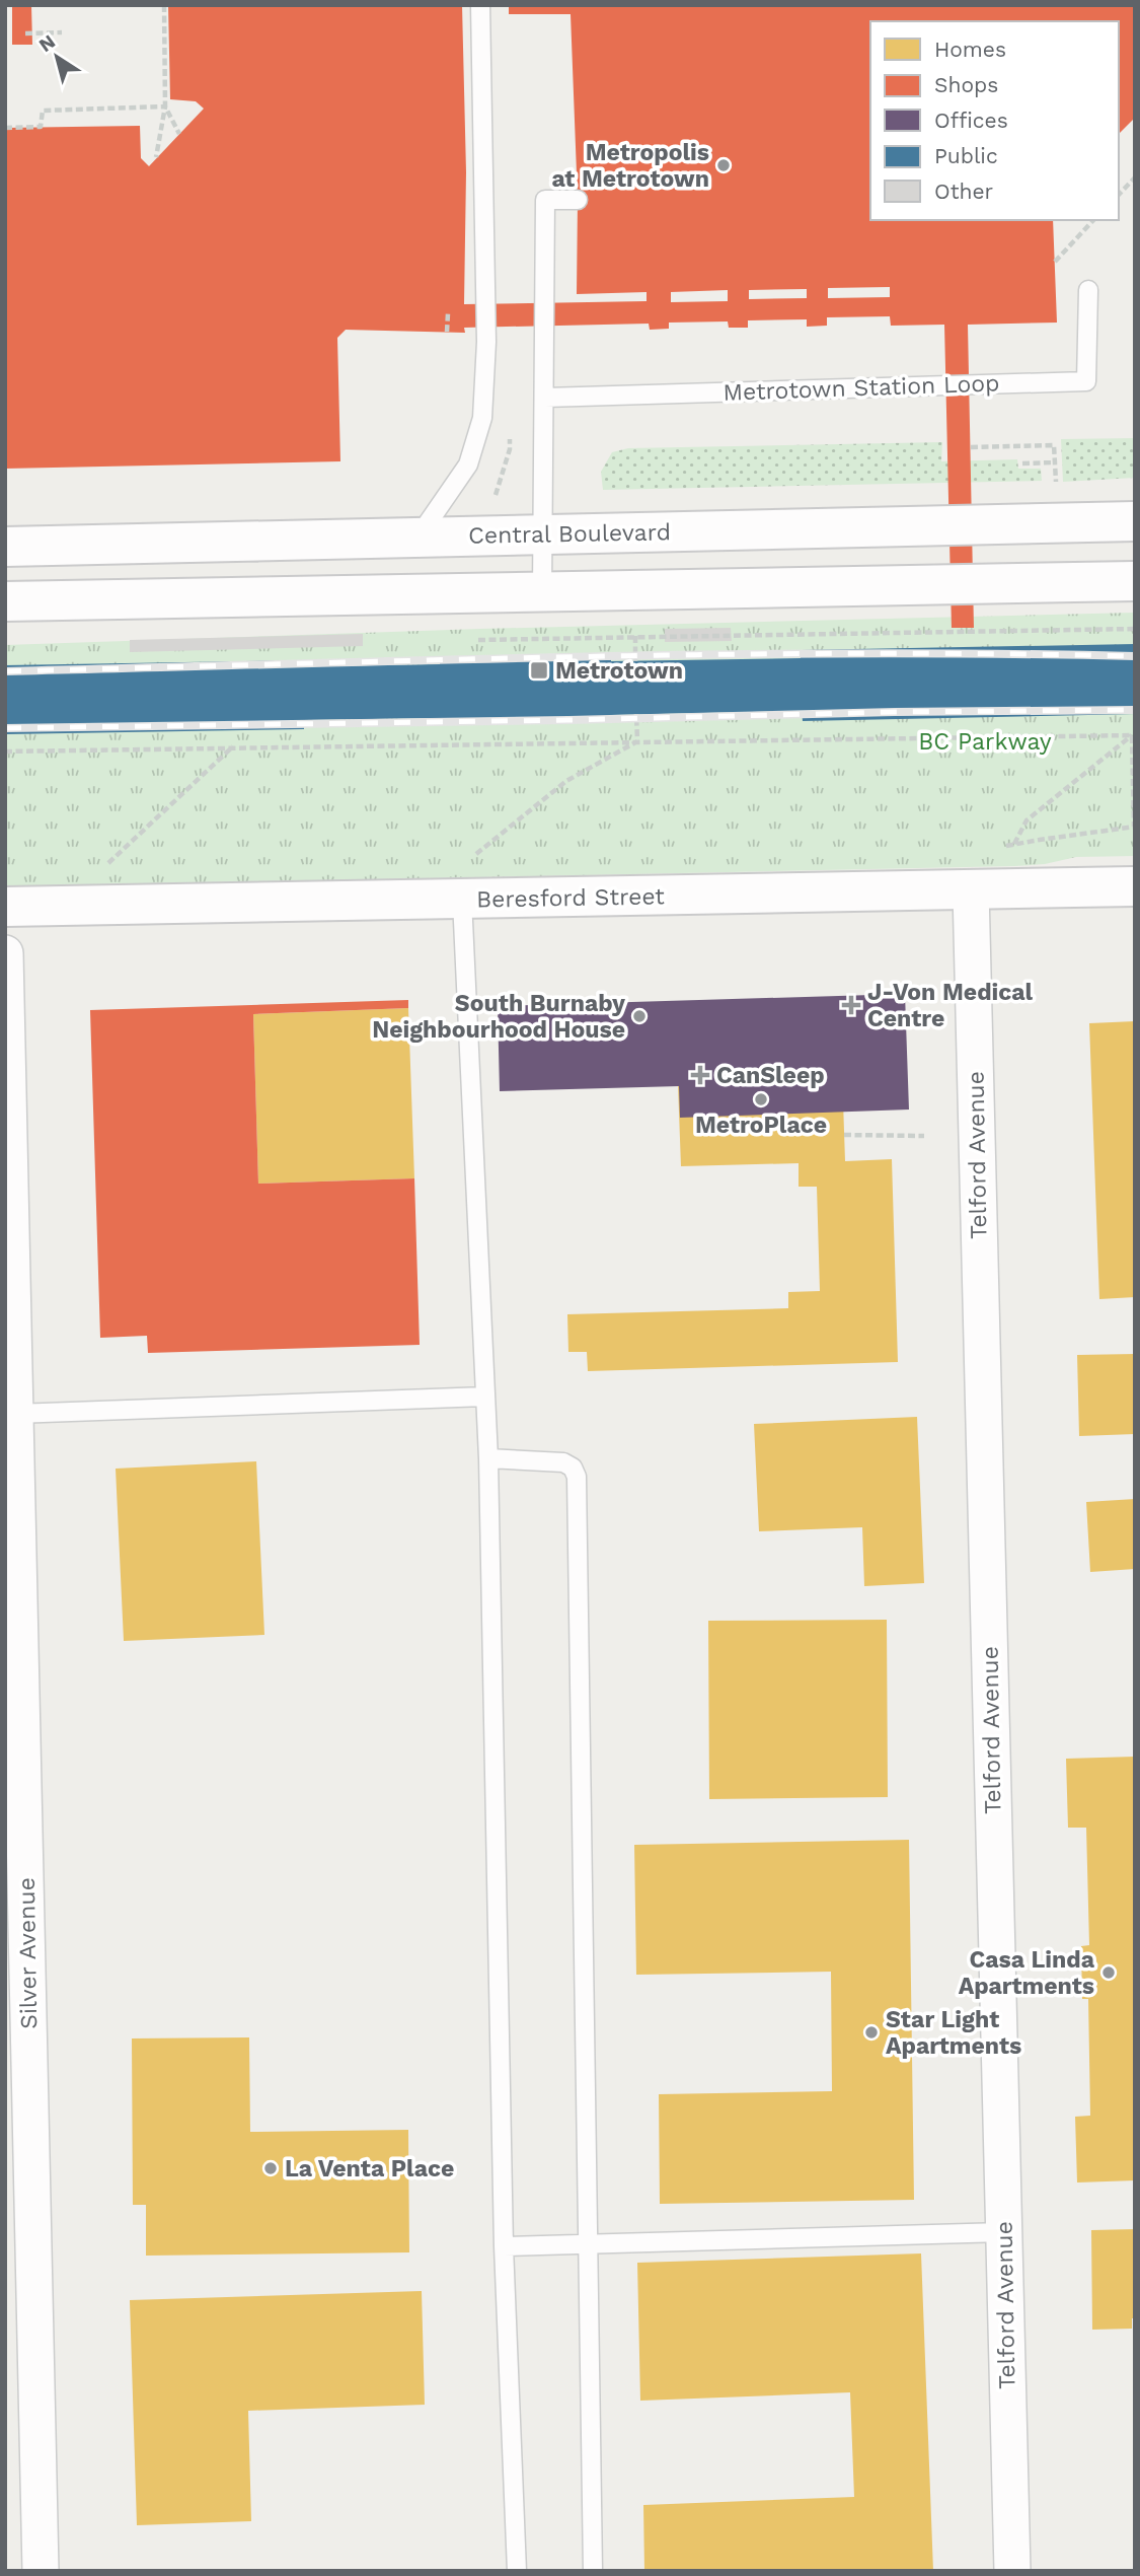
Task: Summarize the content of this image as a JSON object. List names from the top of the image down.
{
  "streets": {
    "street": [
      "Central Boulevard",
      "Beresford Street",
      "Telford Avenue",
      "Silver Avenue"
    ],
    "lane": ["Metrotown Station Loop"]
  },
  "crossings": [
    ["Beresford Street", "Telford Avenue"]
  ],
  "parks": ["BC Parkway"],
  "places": {
    "other": [
      "Metropolis at Metrotown",
      "South Burnaby Neighbourhood House",
      "MetroPlace",
      "Casa Linda Apartments",
      "Star Light Apartments",
      "La Venta Place"
    ],
    "transit": ["Metrotown"],
    "health": ["J-Von Medical Centre", "CanSleep"]
  },
  "legend": [
    "Homes",
    "Shops",
    "Offices",
    "Public",
    "Other"
  ],
  "north": "top left"
}
